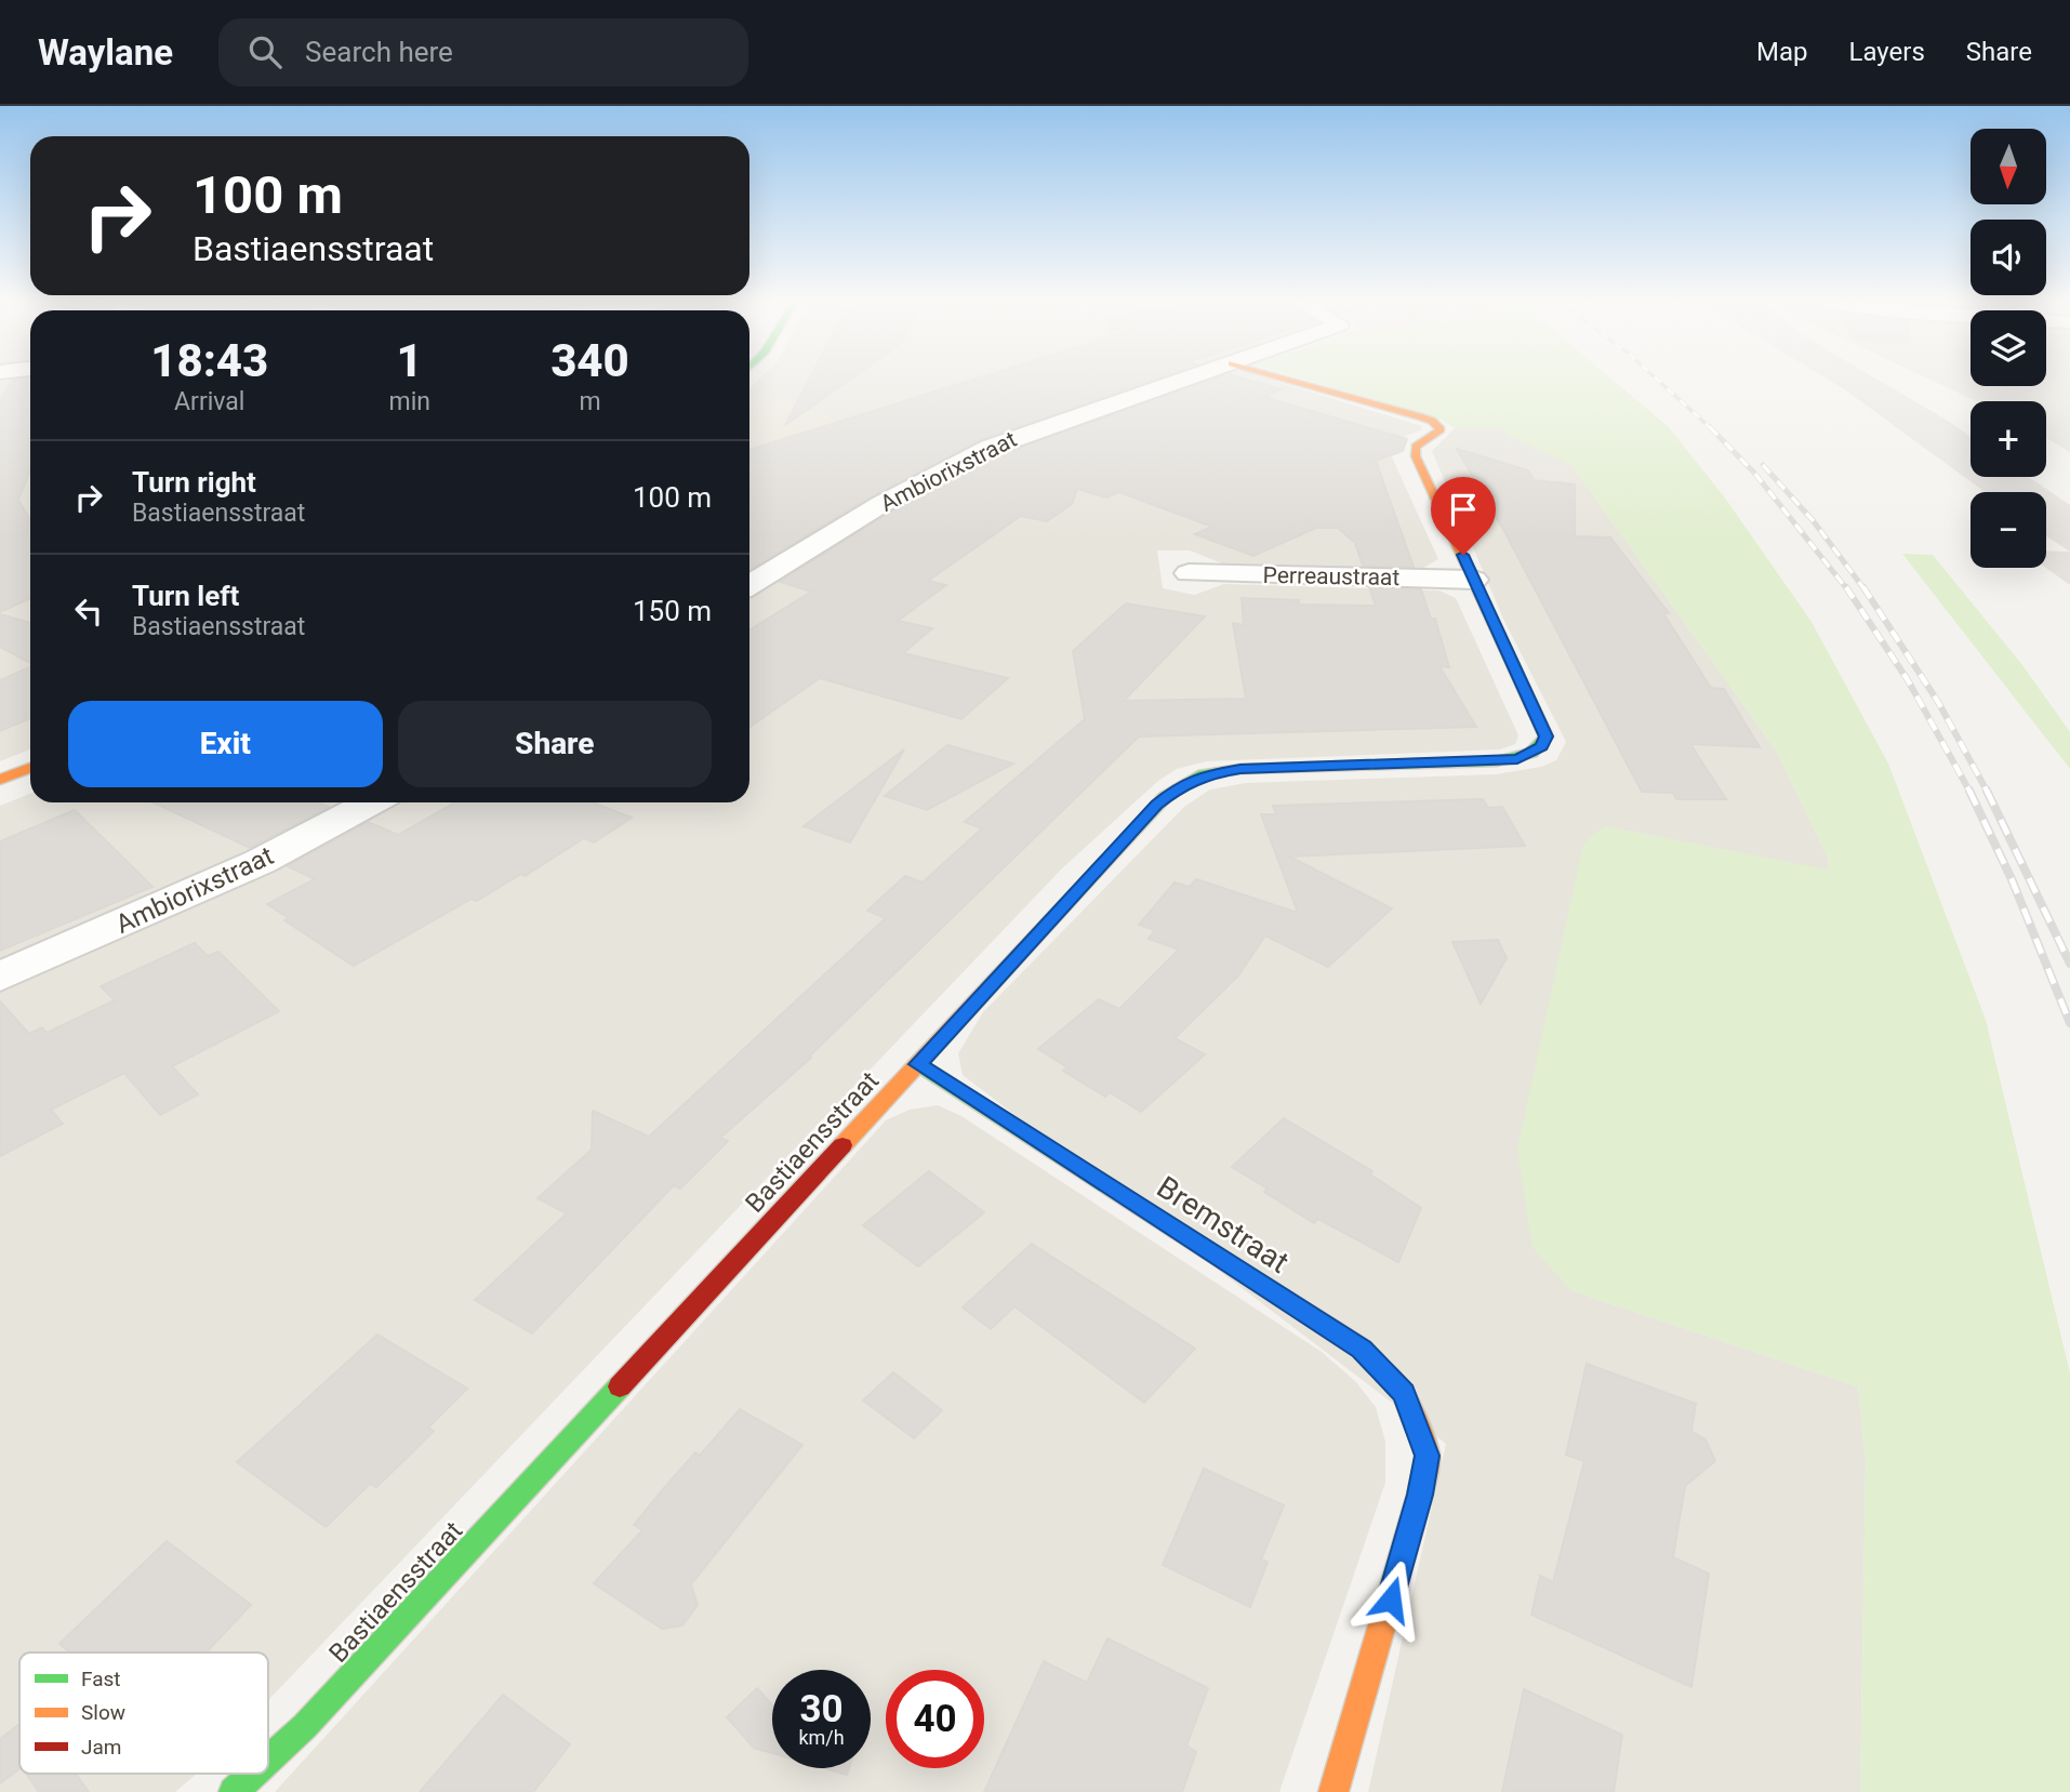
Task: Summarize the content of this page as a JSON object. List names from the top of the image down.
{
  "streets": {
    "street": [
      "Ambiorixstraat",
      "Perreaustraat",
      "Bastiaensstraat",
      "Bremstraat"
    ]
  },
  "crossings": [
    ["Perreaustraat", "Bastiaensstraat"],
    ["Bastiaensstraat", "Bremstraat"]
  ],
  "legend": ["Fast", "Slow", "Jam"],
  "north": "bottom",
  "page": {
    "header": "Waylane",
    "search": "Search here",
    "nav": ["Map", "Layers", "Share"],
    "map_buttons": ["+", "−"],
    "turn": ["100 m", "Bastiaensstraat"],
    "eta": [
      "18:43",
      "Arrival",
      "1",
      "min",
      "340",
      "m"
    ],
    "list": [
      {
        "name": "Turn right",
        "note": "Bastiaensstraat",
        "value": "100 m"
      },
      {
        "name": "Turn left",
        "note": "Bastiaensstraat",
        "value": "150 m"
      }
    ],
    "buttons": ["Exit", "Share"],
    "speed": "30 km/h",
    "limit": "40"
  }
}
